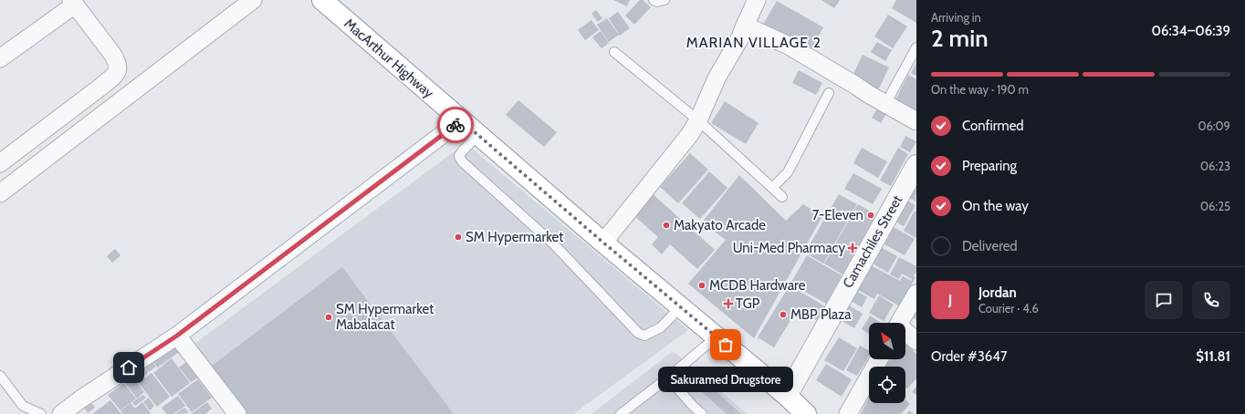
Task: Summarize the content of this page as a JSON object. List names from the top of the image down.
{
  "streets": {
    "highway": ["MacArthur Highway"],
    "street": ["Camachiles Street"]
  },
  "crossings": [
    ["MacArthur Highway", "Camachiles Street"]
  ],
  "districts": ["MARIAN VILLAGE 2"],
  "places": {
    "other": [
      "7-Eleven",
      "Makyato Arcade",
      "SM Hypermarket",
      "MCDB Hardware",
      "MBP Plaza",
      "SM Hypermarket Mabalacat",
      "Sakuramed Drugstore"
    ],
    "health": ["Uni-Med Pharmacy", "TGP"]
  },
  "north": "top left",
  "page": {
    "heading": ["2 min", "Arriving in", "06:34–06:39"],
    "panel": [
      "Jordan",
      "Courier · 4.6",
      "Order #3647",
      "$11.81"
    ],
    "bar": "On the way · 190 m",
    "list": [
      ["Confirmed", "06:09"],
      ["Preparing", "06:23"],
      ["On the way", "06:25"],
      "Delivered"
    ],
    "round": "J",
    "bubble": "Sakuramed Drugstore"
  }
}
